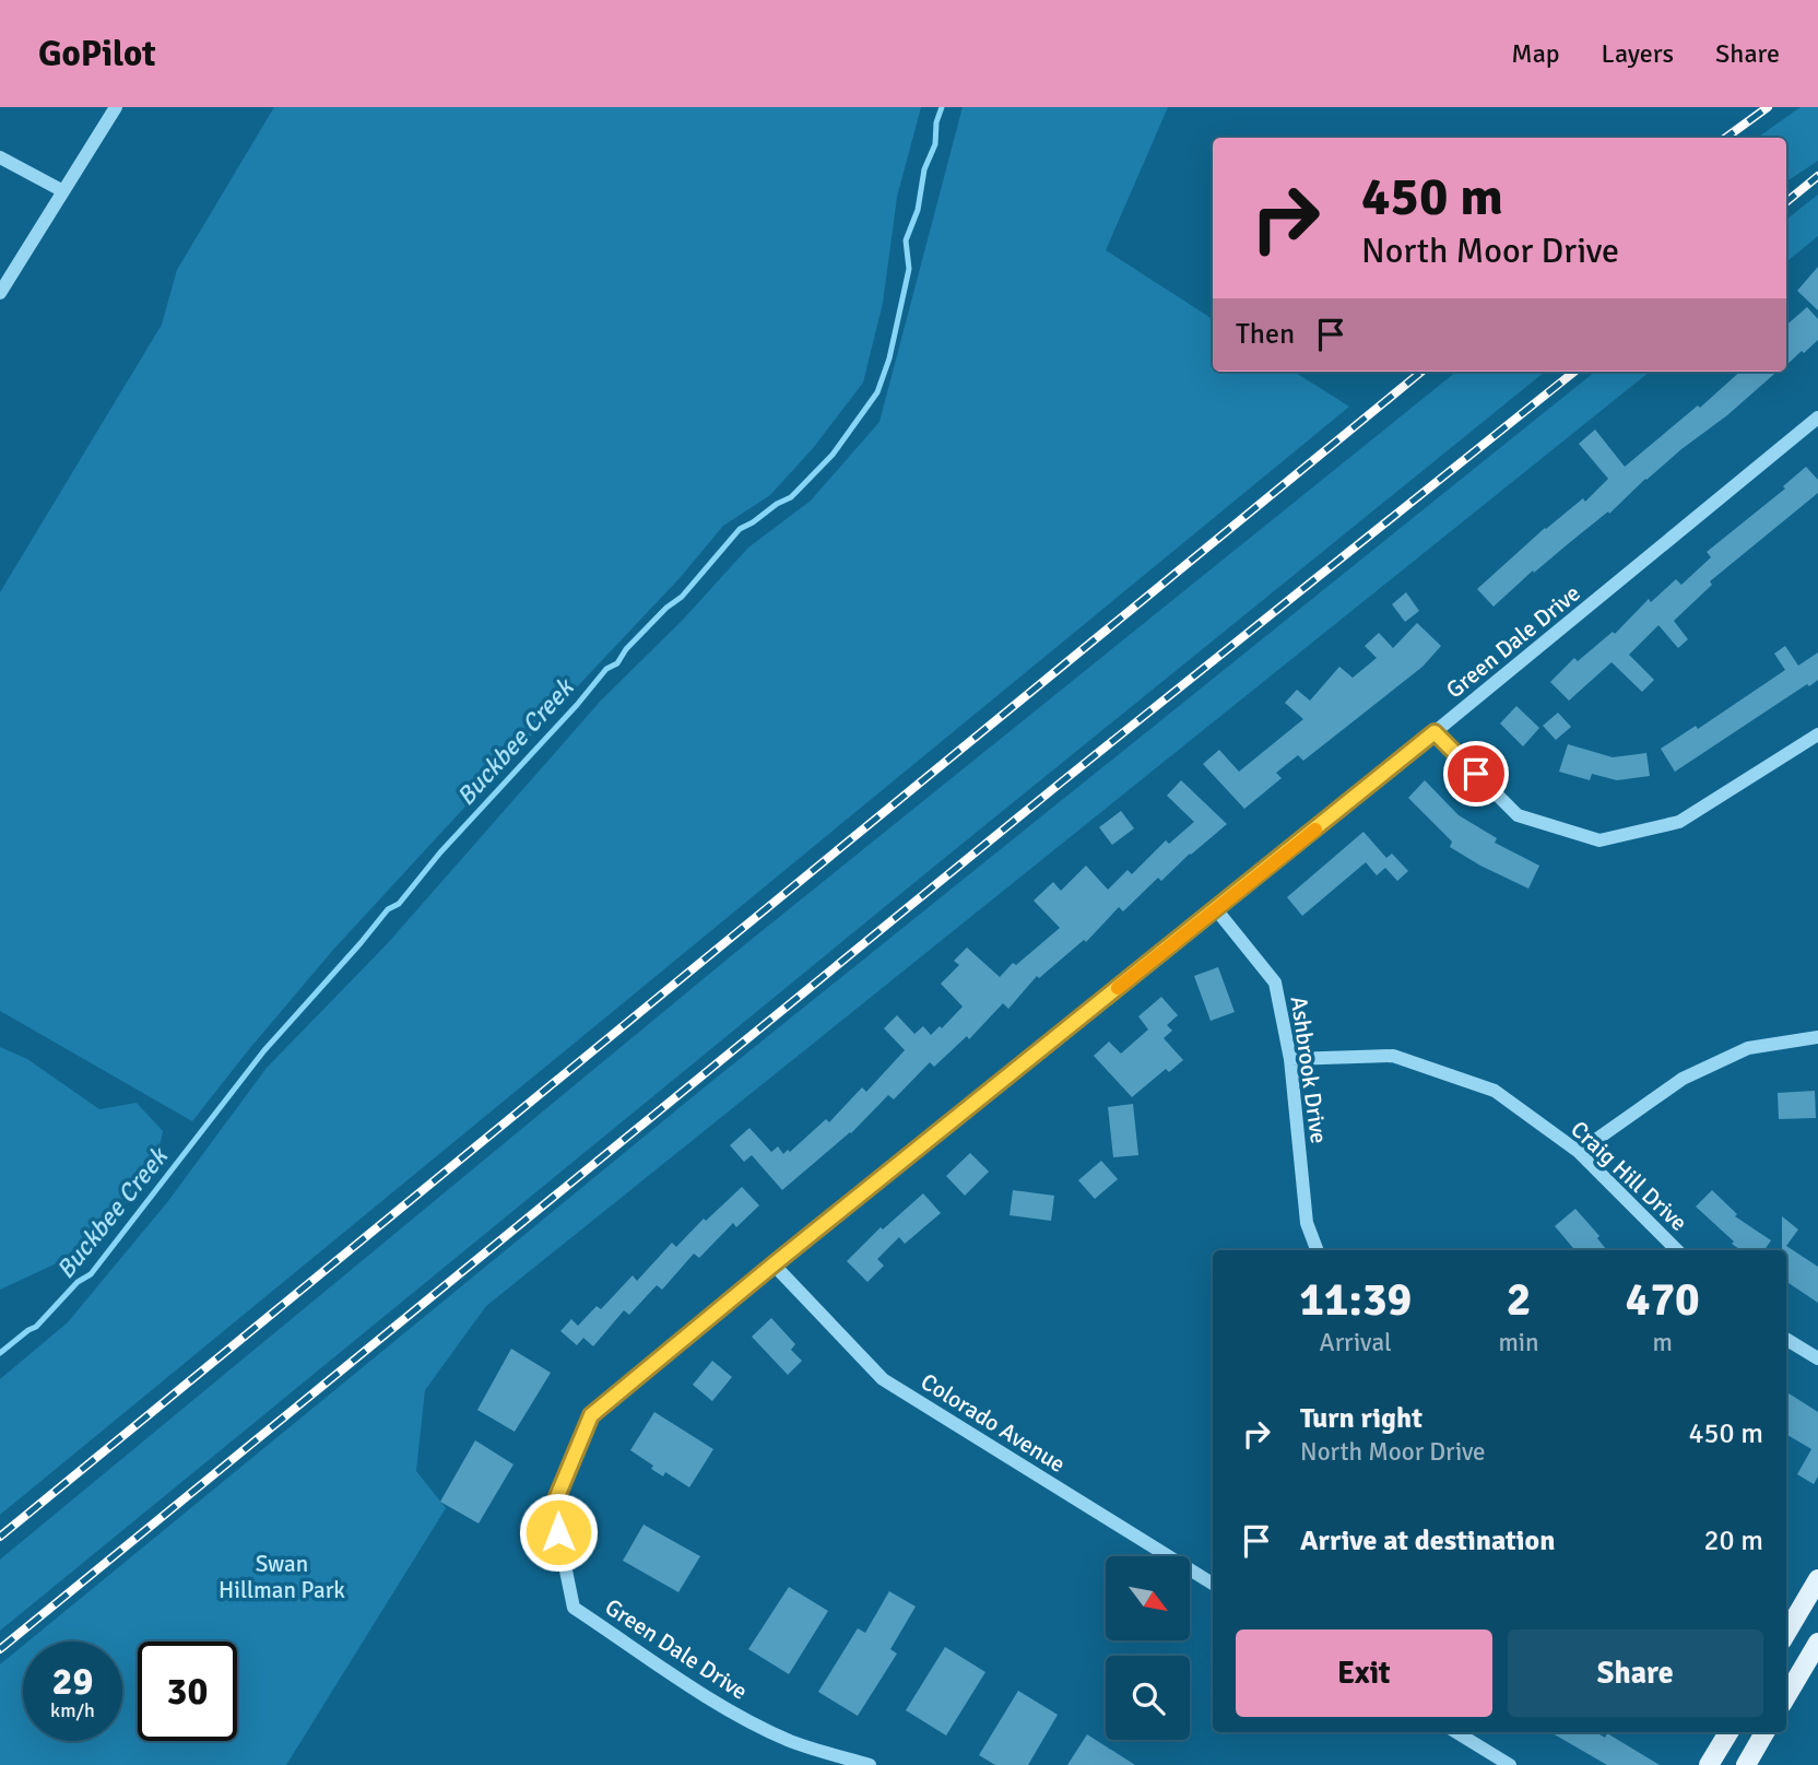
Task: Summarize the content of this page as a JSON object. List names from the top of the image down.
{
  "streets": {
    "street": [
      "Green Dale Drive",
      "Ashbrook Drive",
      "Craig Hill Drive",
      "Colorado Avenue"
    ]
  },
  "crossings": [
    ["Green Dale Drive", "Ashbrook Drive"],
    ["Green Dale Drive", "Colorado Avenue"],
    ["Ashbrook Drive", "Craig Hill Drive"]
  ],
  "water": ["Buckbee Creek"],
  "parks": ["Swan Hillman Park"],
  "north": "bottom right",
  "page": {
    "header": "GoPilot",
    "nav": ["Map", "Layers", "Share"],
    "turn": ["450 m", "North Moor Drive"],
    "then": "Then",
    "eta": [
      "11:39",
      "Arrival",
      "2",
      "min",
      "470",
      "m"
    ],
    "list": [
      {
        "name": "Turn right",
        "note": "North Moor Drive",
        "value": "450 m"
      },
      {
        "name": "Arrive at destination",
        "value": "20 m"
      }
    ],
    "buttons": ["Exit", "Share"],
    "speed": "29 km/h",
    "limit": "30"
  }
}
